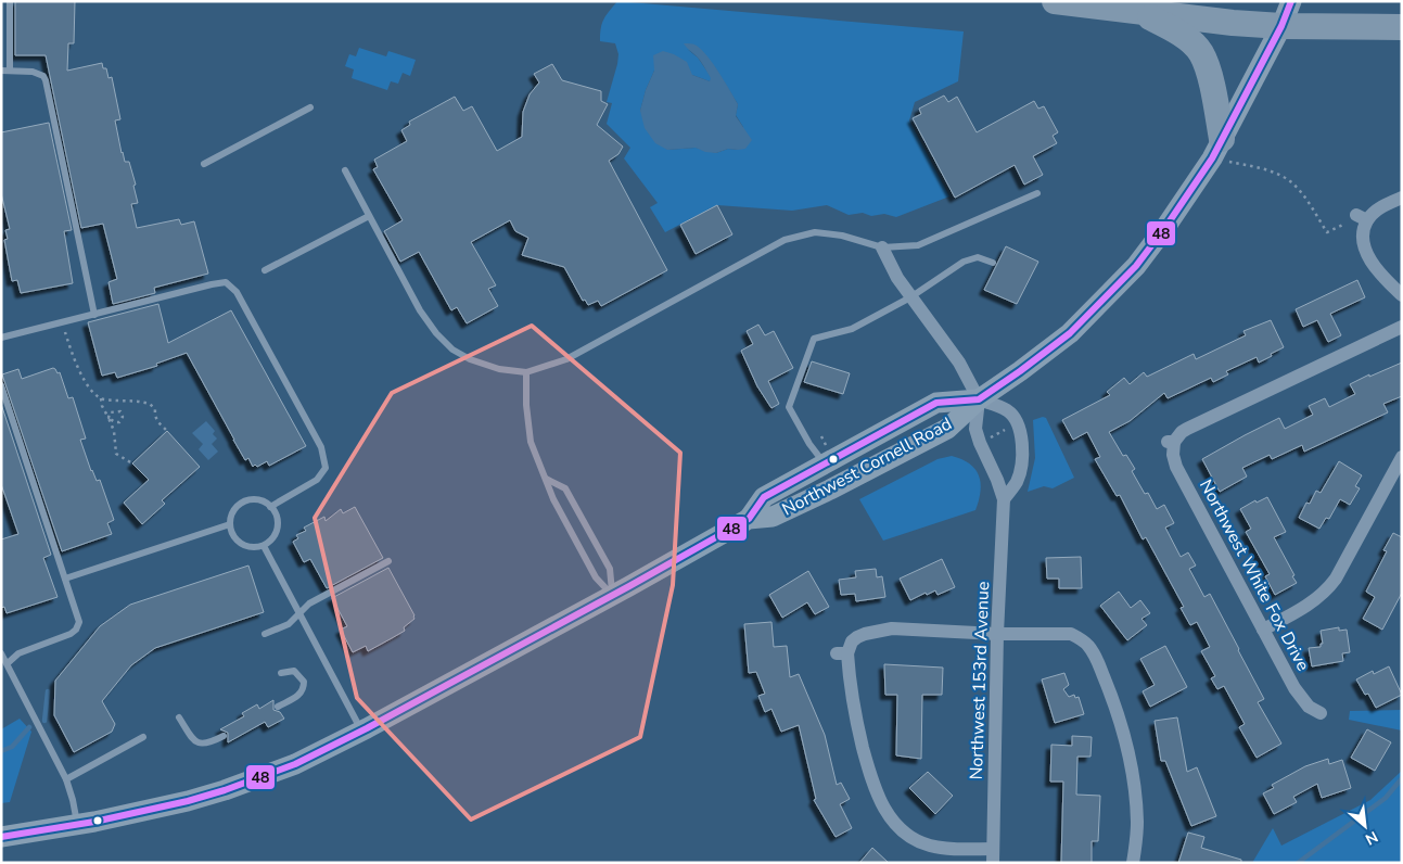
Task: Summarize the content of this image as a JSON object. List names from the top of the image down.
{
  "streets": {
    "main road": ["Northwest Cornell Road"],
    "street": ["Northwest White Fox Drive", "Northwest 153rd Avenue"]
  },
  "crossings": [
    ["Northwest Cornell Road", "Northwest 153rd Avenue"]
  ],
  "lines": ["transit line 48"],
  "north": "bottom right"
}
